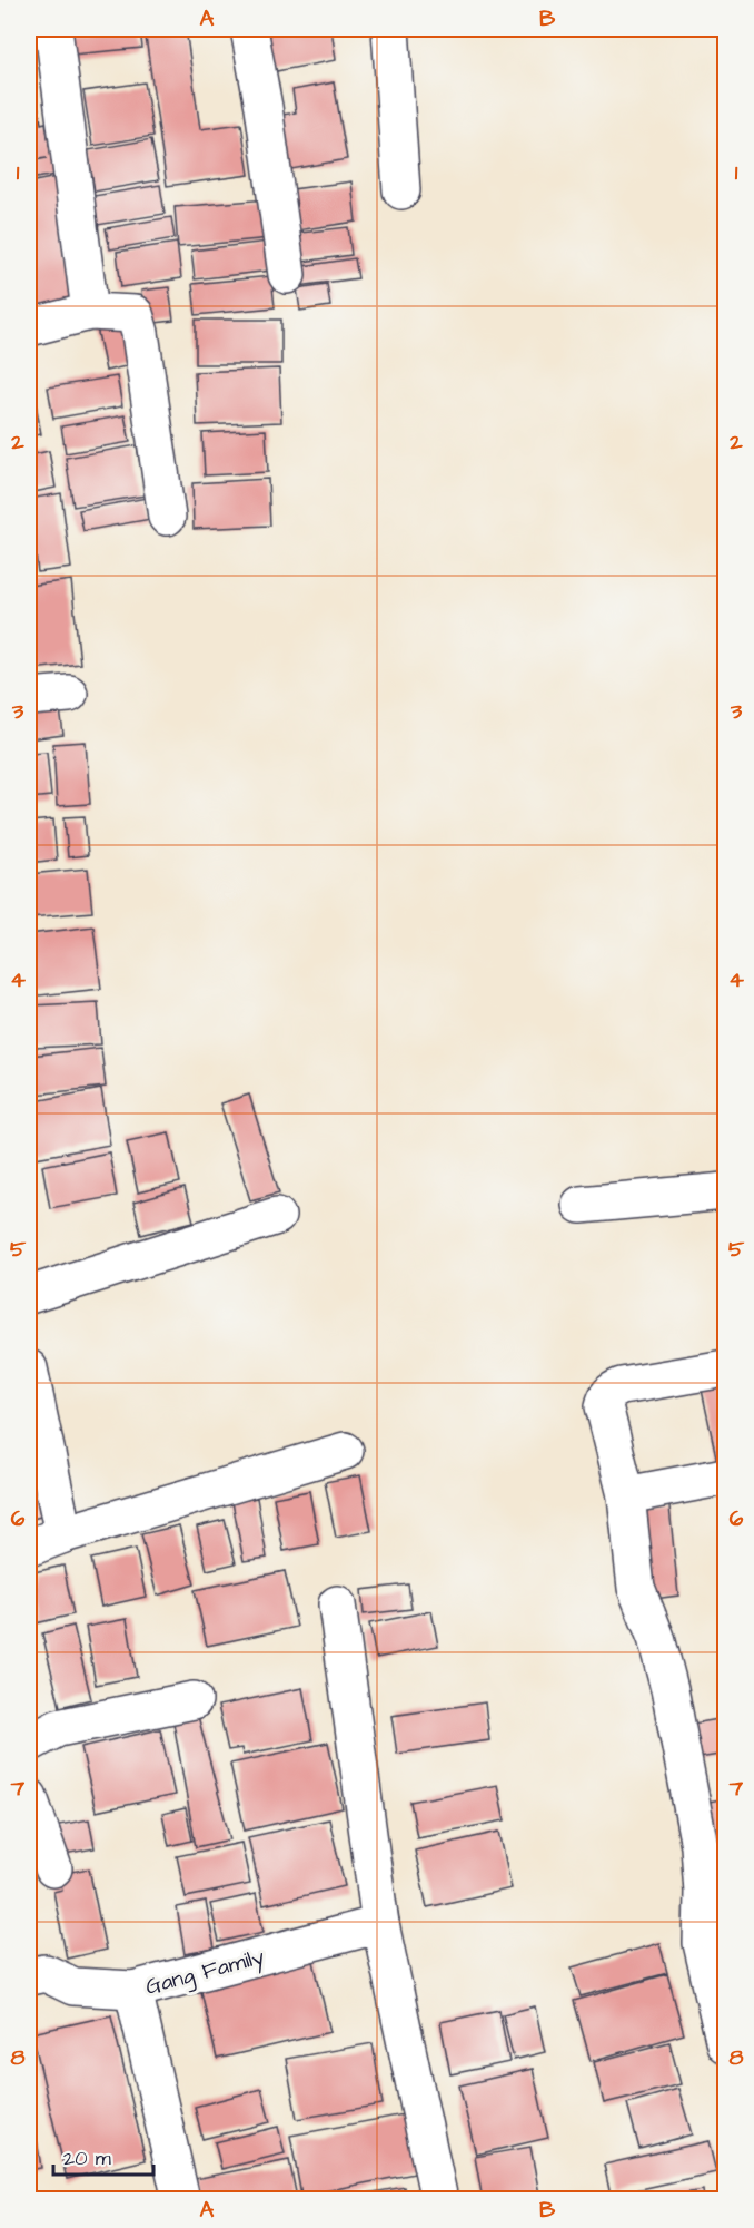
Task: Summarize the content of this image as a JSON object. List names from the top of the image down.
{
  "streets": {
    "street": ["Gang Family"]
  },
  "scale_bar": "20 m",
  "grid": {
    "columns": ["A", "B"],
    "rows": [
      "1",
      "2",
      "3",
      "4",
      "5",
      "6",
      "7",
      "8"
    ]
  }
}
